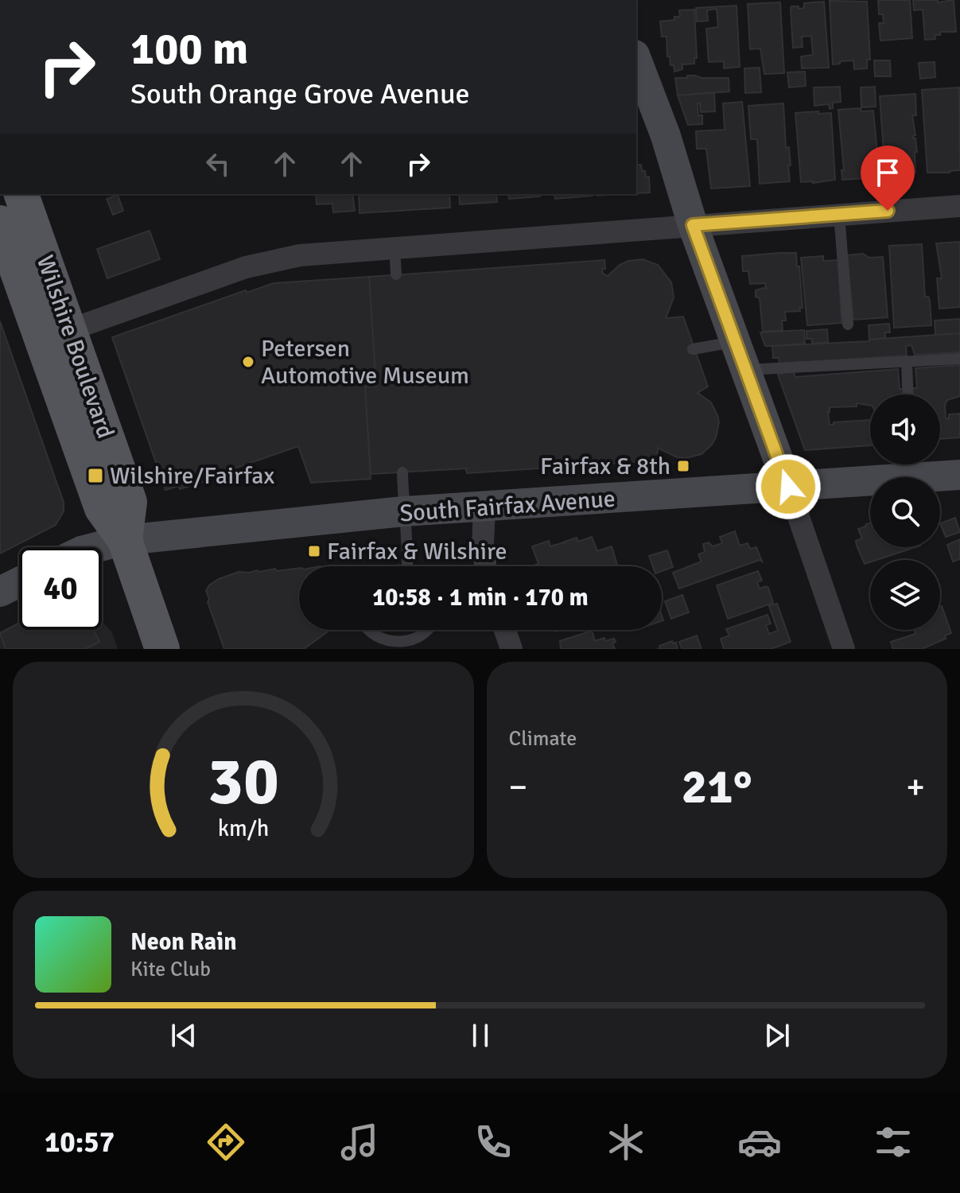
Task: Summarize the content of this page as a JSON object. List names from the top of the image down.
{
  "streets": {
    "main road": ["Wilshire Boulevard", "South Fairfax Avenue"]
  },
  "crossings": [
    ["Wilshire Boulevard", "South Fairfax Avenue"]
  ],
  "places": {
    "other": ["Petersen Automotive Museum"],
    "transit": ["Fairfax & 8th", "Wilshire/Fairfax", "Fairfax & Wilshire"]
  },
  "page": {
    "turn": ["100 m", "South Orange Grove Avenue"],
    "limit": "40",
    "trip": "10:58 · 1 min · 170 m",
    "tile": "Climate",
    "heat": ["−", "21°", "+"],
    "song": ["Neon Rain", "Kite Club"],
    "tabs": "10:57",
    "gauge": ["30", "km/h"]
  }
}
